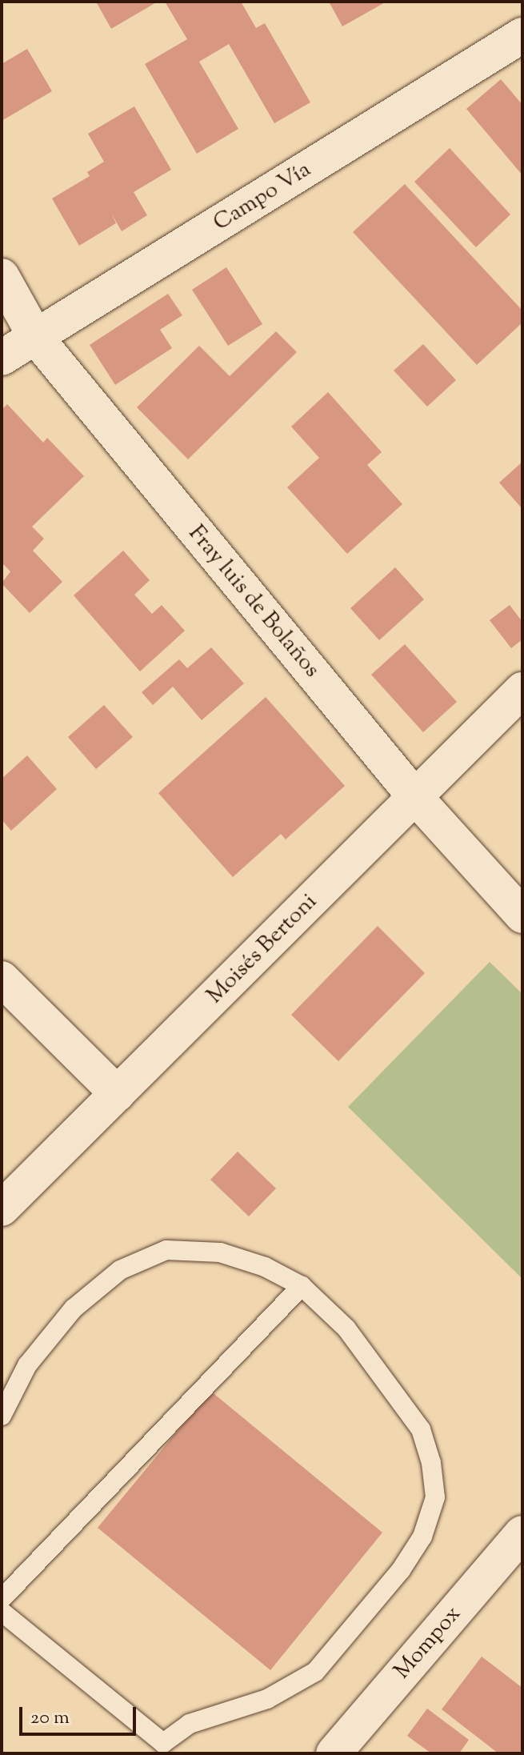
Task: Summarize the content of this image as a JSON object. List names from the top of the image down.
{
  "streets": {
    "street": [
      "Campo Vía",
      "Fray luis de Bolaños",
      "Moisés Bertoni",
      "Mompox"
    ]
  },
  "crossings": [
    ["Campo Vía", "Fray luis de Bolaños"],
    ["Fray luis de Bolaños", "Moisés Bertoni"]
  ],
  "scale_bar": "20 m"
}
